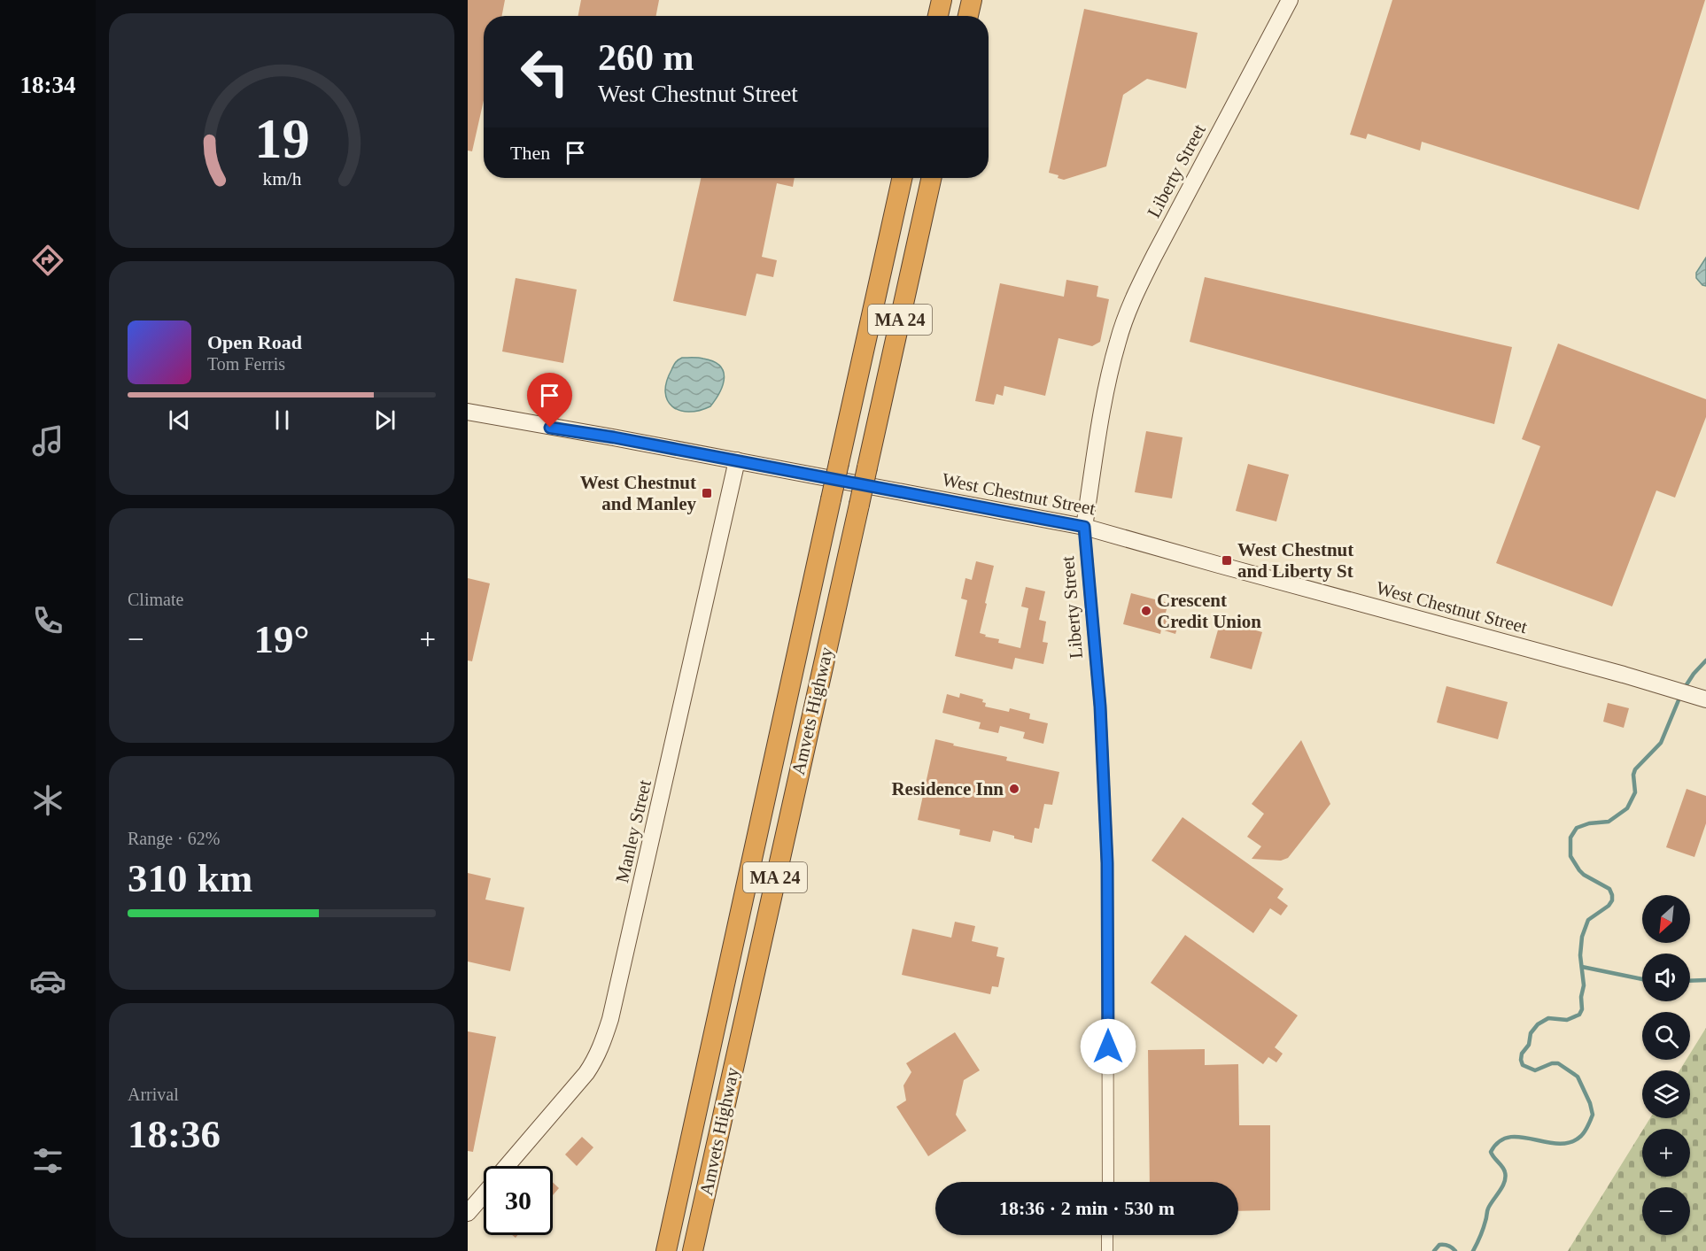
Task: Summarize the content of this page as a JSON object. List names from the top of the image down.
{
  "streets": {
    "highway": ["MA 24", "Amvets Highway"],
    "main road": ["Liberty Street", "West Chestnut Street", "Manley Street"]
  },
  "crossings": [
    ["Liberty Street", "West Chestnut Street"],
    ["West Chestnut Street", "Manley Street"]
  ],
  "places": {
    "transit": ["West Chestnut and Manley", "West Chestnut and Liberty St"],
    "other": ["Crescent Credit Union", "Residence Inn"]
  },
  "north": "bottom left",
  "page": {
    "tabs": "18:34",
    "turn": ["260 m", "West Chestnut Street"],
    "then": "Then",
    "song": ["Open Road", "Tom Ferris"],
    "tile": [
      "Climate",
      ["Range · 62%", "310 km"],
      ["Arrival", "18:36"]
    ],
    "heat": ["−", "19°", "+"],
    "map_buttons": ["+", "−"],
    "limit": "30",
    "trip": "18:36 · 2 min · 530 m",
    "gauge": ["19", "km/h"]
  }
}
